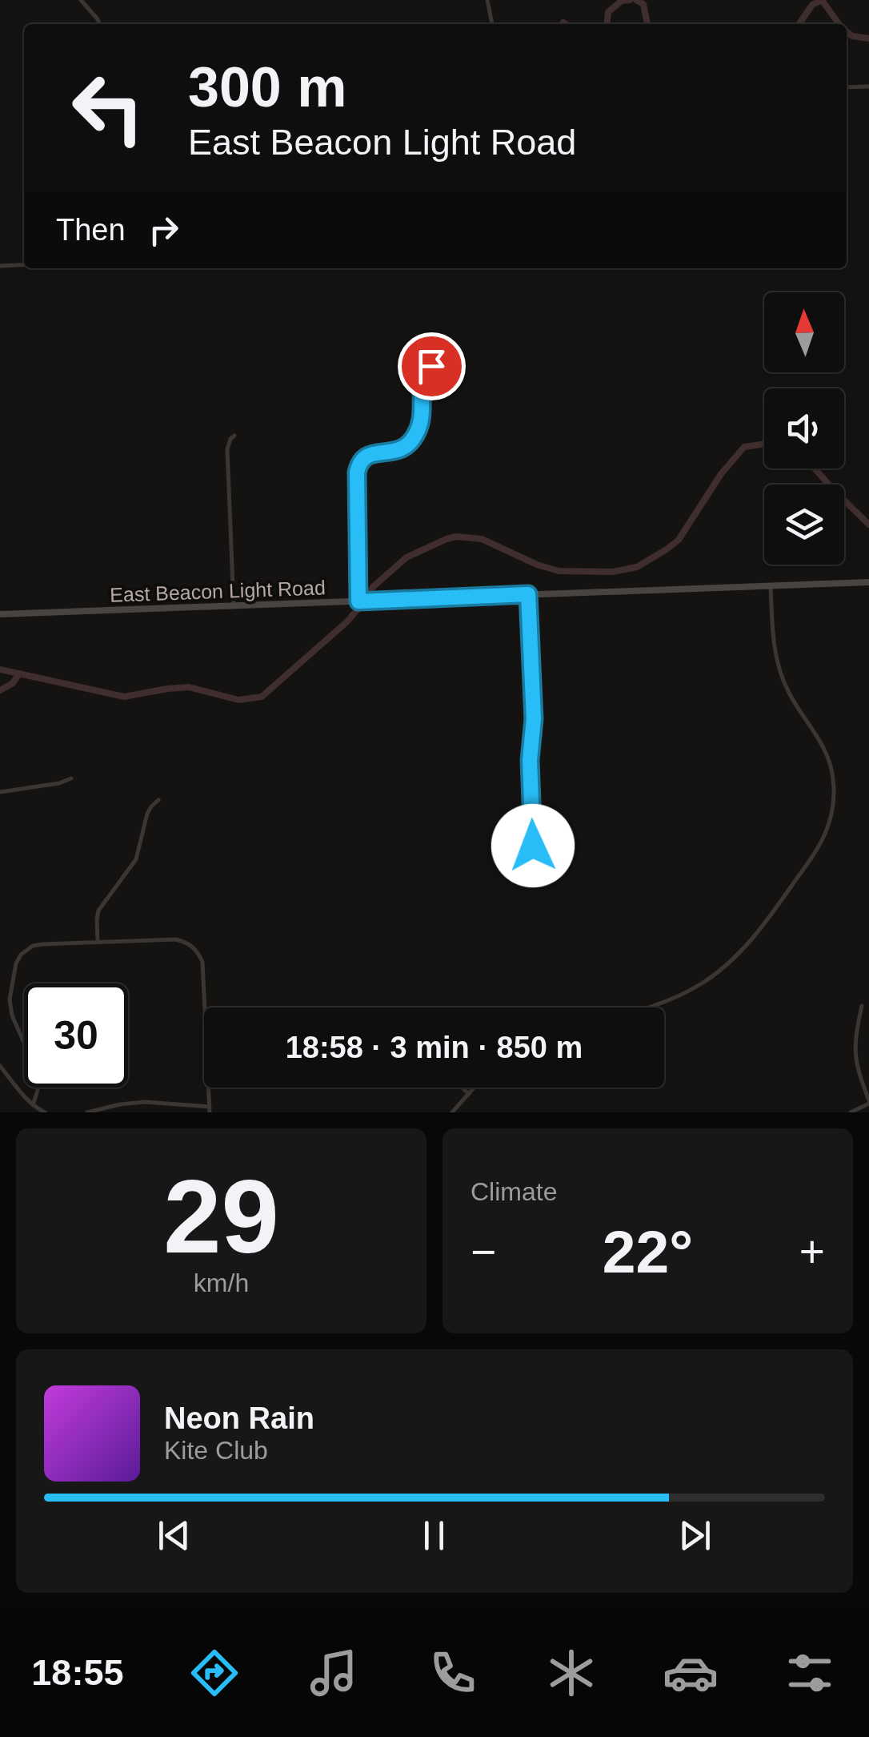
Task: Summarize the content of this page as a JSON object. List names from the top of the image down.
{
  "streets": {
    "main road": ["East Beacon Light Road"]
  },
  "north": "top",
  "page": {
    "turn": ["300 m", "East Beacon Light Road"],
    "then": "Then",
    "limit": "30",
    "trip": "18:58 · 3 min · 850 m",
    "tile": [
      ["29", "km/h"],
      "Climate"
    ],
    "heat": ["−", "22°", "+"],
    "song": ["Neon Rain", "Kite Club"],
    "tabs": "18:55"
  }
}
